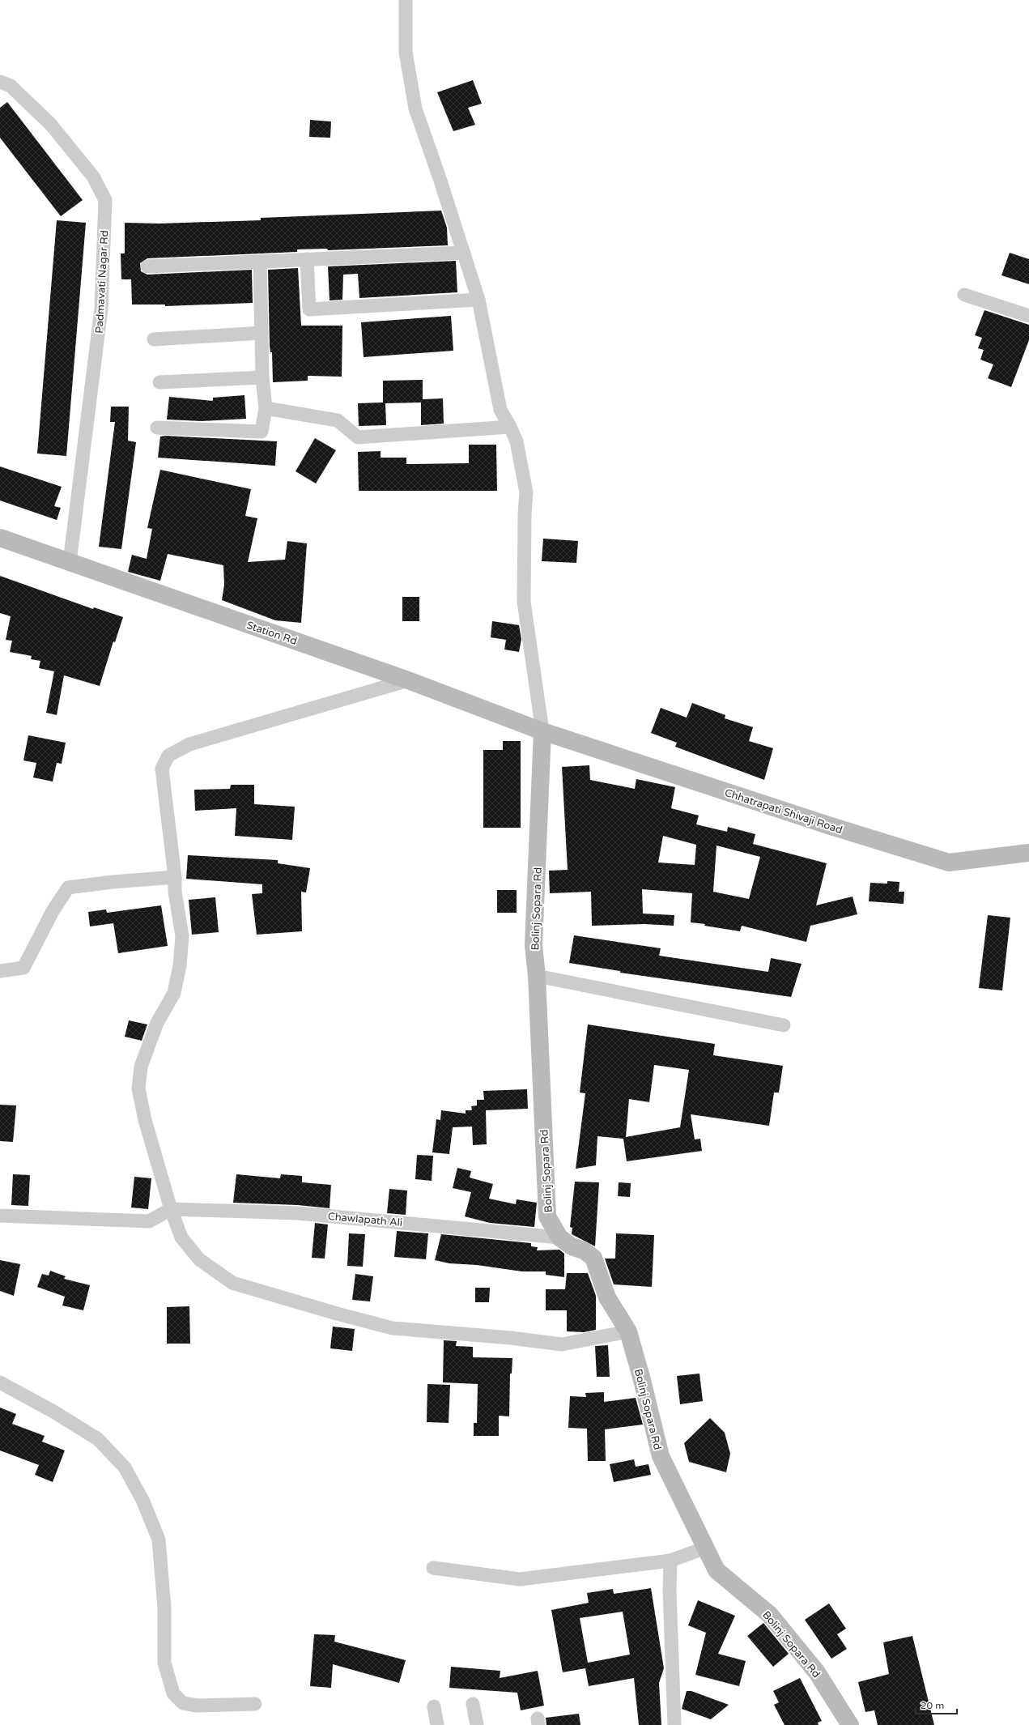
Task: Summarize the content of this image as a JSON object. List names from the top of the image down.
{
  "streets": {
    "main road": ["Station Rd", "Chhatrapati Shivaji Road", "Bolinj Sopara Rd"],
    "street": ["Padmavati Nagar Rd", "Chawlapath Ali"]
  },
  "crossings": [
    ["Padmavati Nagar Rd", "Station Rd"],
    ["Station Rd", "Chhatrapati Shivaji Road"],
    ["Station Rd", "Bolinj Sopara Rd"],
    ["Chhatrapati Shivaji Road", "Bolinj Sopara Rd"],
    ["Bolinj Sopara Rd", "Chawlapath Ali"]
  ],
  "scale_bar": "20 m"
}
